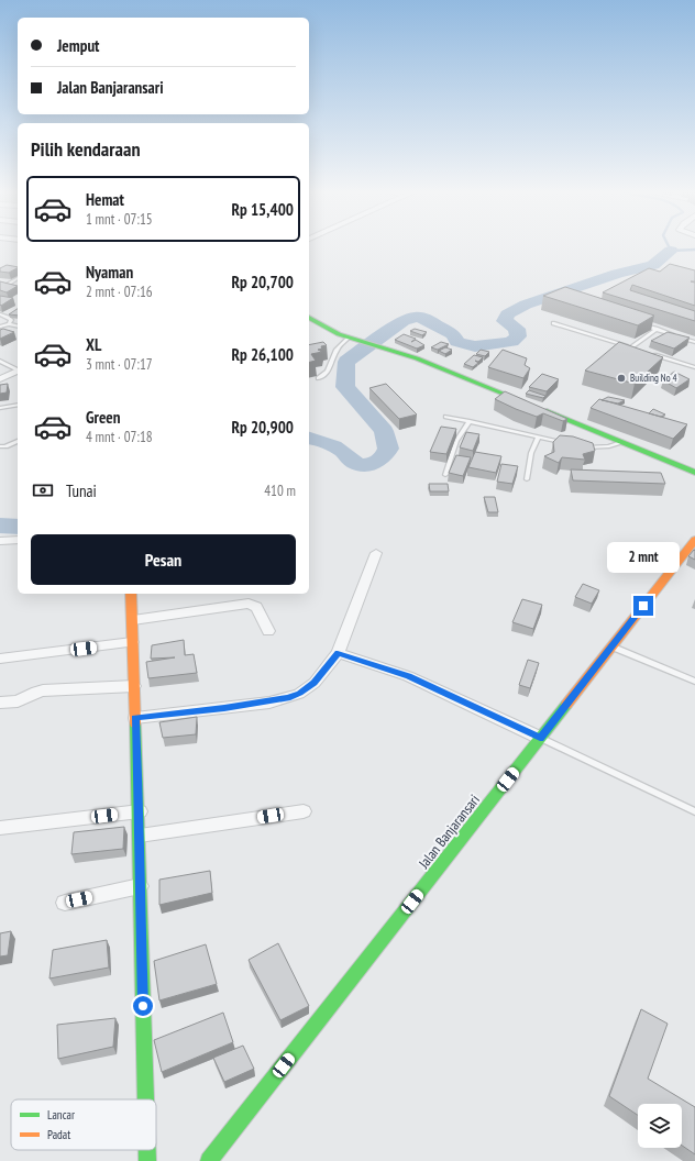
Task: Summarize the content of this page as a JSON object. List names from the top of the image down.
{
  "streets": {
    "street": ["Jalan Banjaransari"]
  },
  "places": ["Building No 4"],
  "legend": ["Lancar", "Padat"],
  "page": {
    "banner": ["Jemput", "Jalan Banjaransari"],
    "heading": "Pilih kendaraan",
    "list": [
      {
        "name": "Hemat",
        "note": "1 mnt · 07:15",
        "value": "Rp 15,400"
      },
      {
        "name": "Nyaman",
        "note": "2 mnt · 07:16",
        "value": "Rp 20,700"
      },
      {
        "name": "XL",
        "note": "3 mnt · 07:17",
        "value": "Rp 26,100"
      },
      {
        "name": "Green",
        "note": "4 mnt · 07:18",
        "value": "Rp 20,900"
      }
    ],
    "pay": ["Tunai", "410 m"],
    "buttons": "Pesan",
    "bubble": "2 mnt"
  }
}
